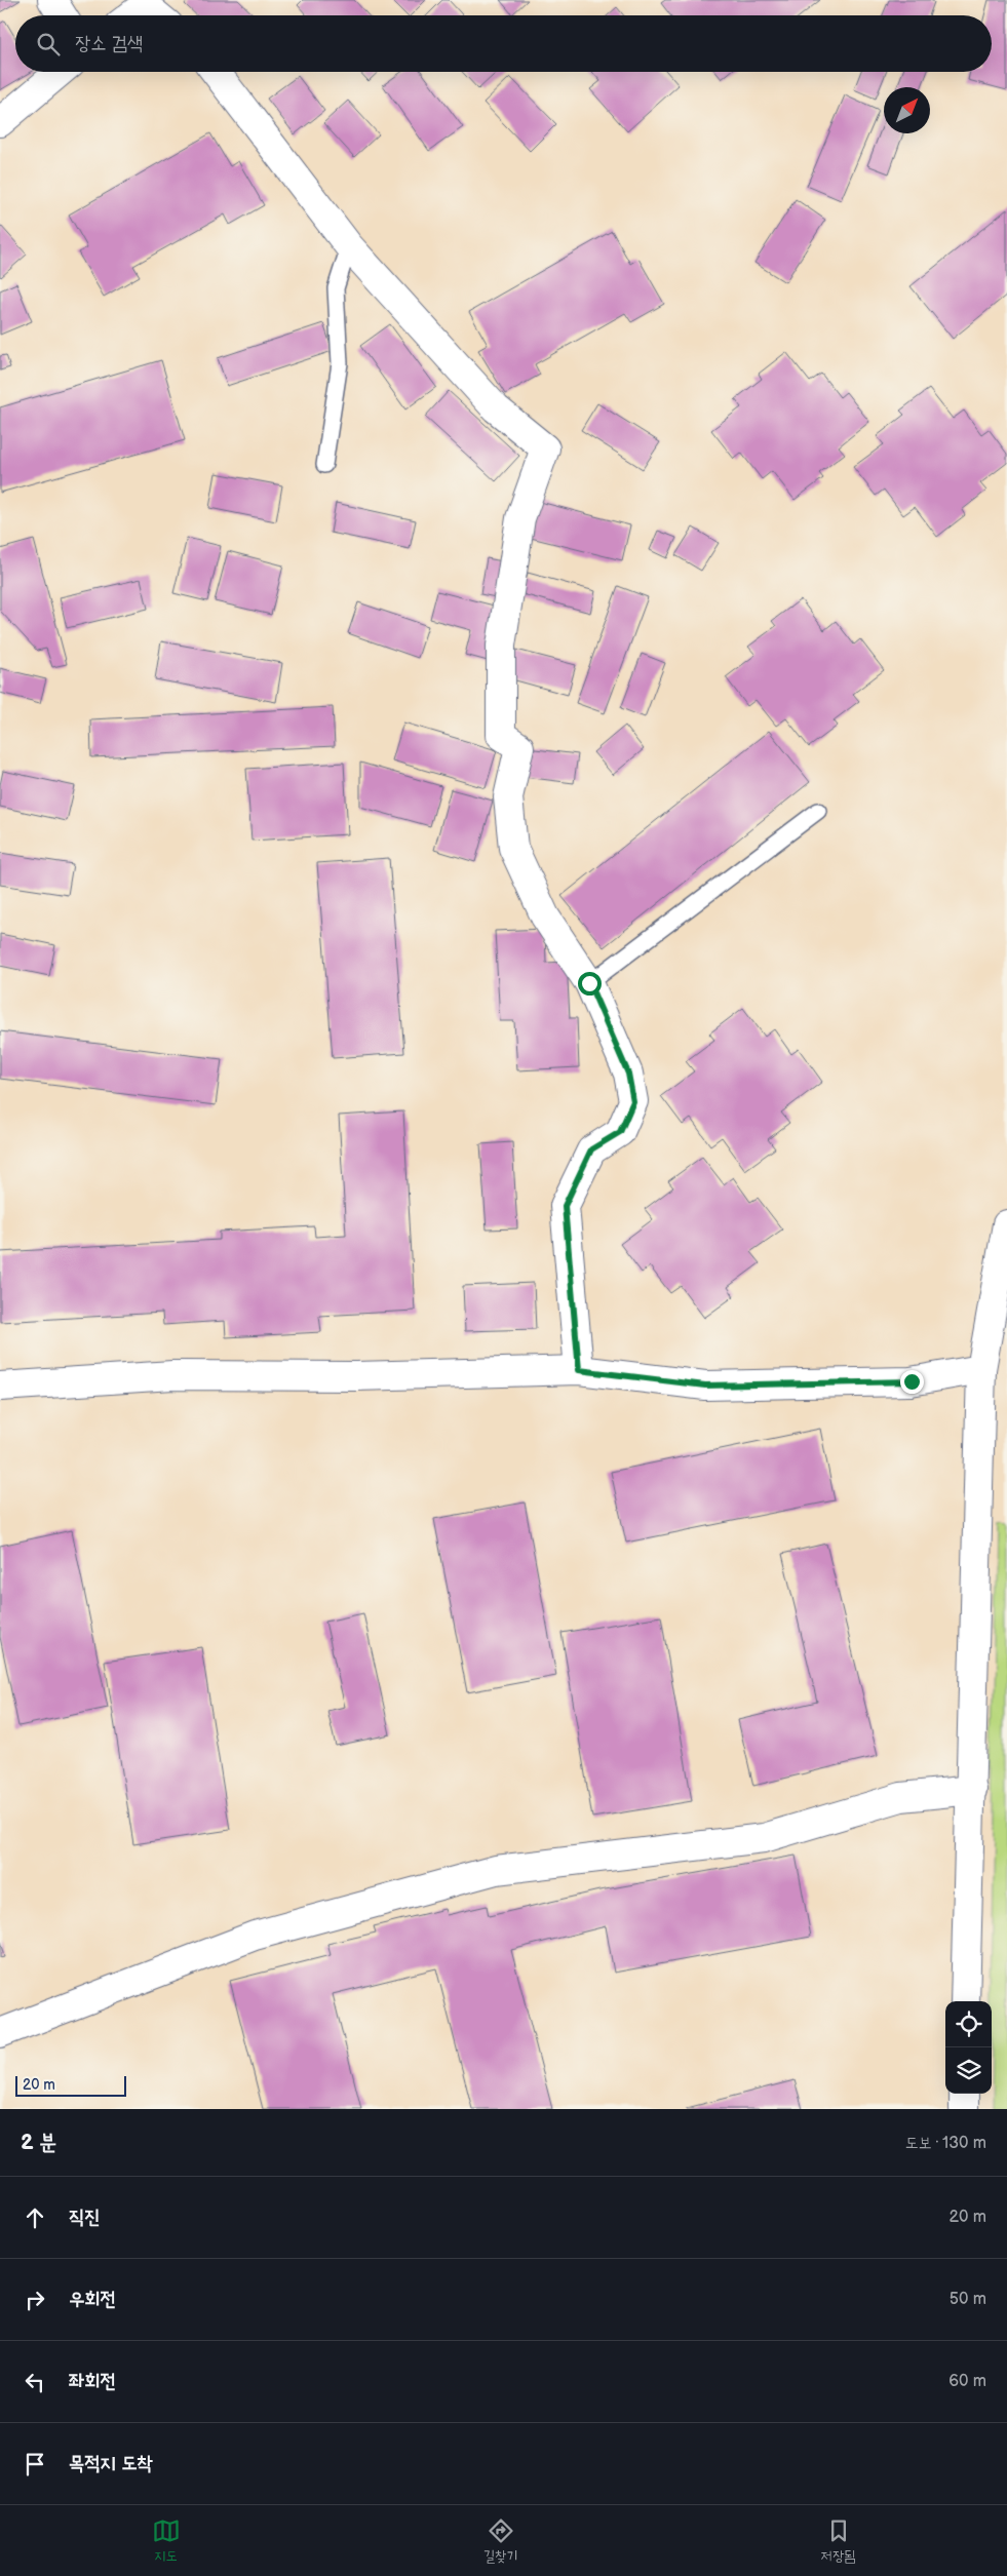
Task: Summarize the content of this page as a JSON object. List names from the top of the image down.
{
  "scale_bar": "20 m",
  "north": "top right",
  "page": {
    "search": "장소 검색",
    "scale": "20 m",
    "heading": ["2 분", "도보 · 130 m"],
    "list": [
      ["직진", "20 m"],
      ["우회전", "50 m"],
      ["좌회전", "60 m"],
      "목적지 도착"
    ],
    "nav": ["지도", "길찾기", "저장됨"]
  }
}
